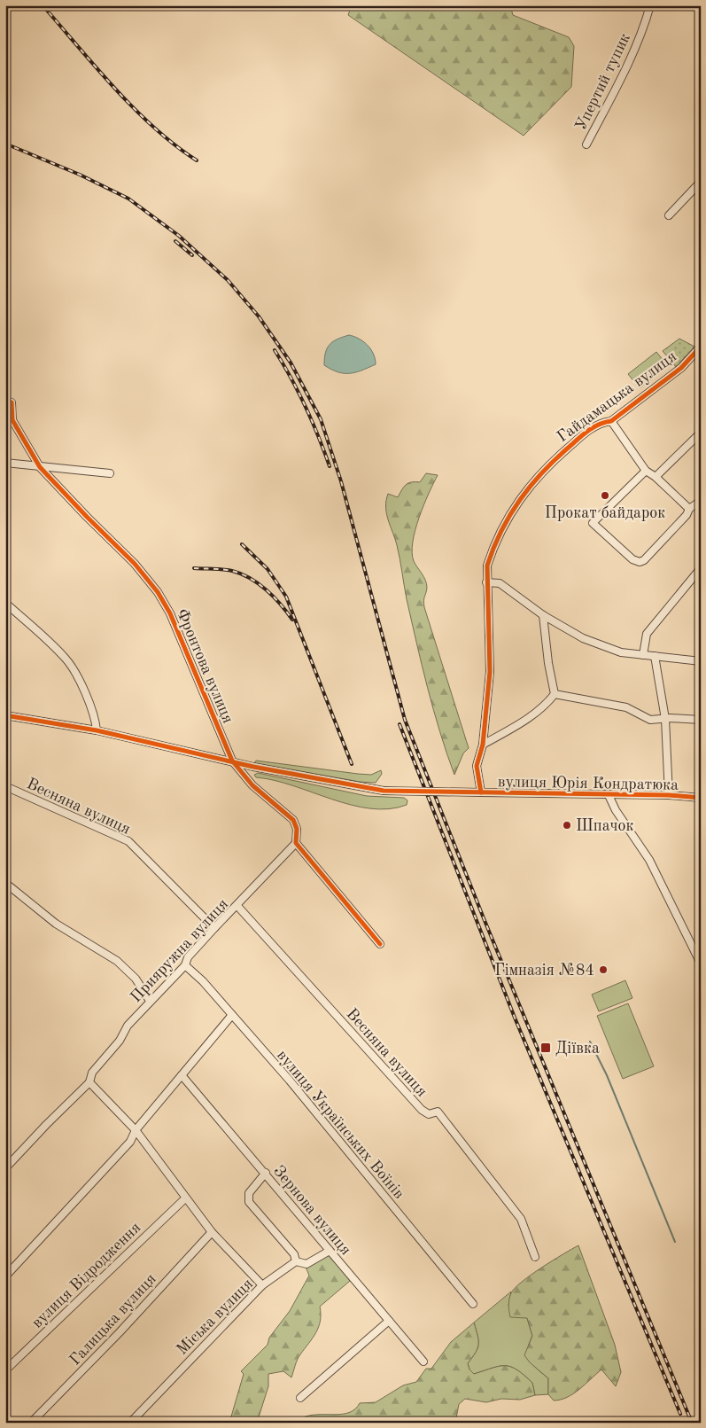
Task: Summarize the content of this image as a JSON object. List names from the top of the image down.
{
  "streets": {
    "street": [
      "Упертий тупик",
      "Гайдамацька вулиця",
      "Фронтова вулиця",
      "вулиця Юрія Кондратюка",
      "Весняна вулиця",
      "Прияружна вулиця",
      "вулиця Українських Воїнів",
      "Зернова вулиця",
      "вулиця Відродження",
      "Міська вулиця",
      "Галицька вулиця"
    ]
  },
  "crossings": [
    ["Гайдамацька вулиця", "вулиця Юрія Кондратюка"],
    ["Фронтова вулиця", "вулиця Юрія Кондратюка"],
    ["Фронтова вулиця", "Прияружна вулиця"],
    ["Весняна вулиця", "Прияружна вулиця"],
    ["Прияружна вулиця", "вулиця Українських Воїнів"],
    ["Зернова вулиця", "Міська вулиця"]
  ],
  "places": {
    "other": ["Прокат байдарок", "Шпачок", "Гімназія №84"],
    "transit": ["Діївка"]
  }
}
